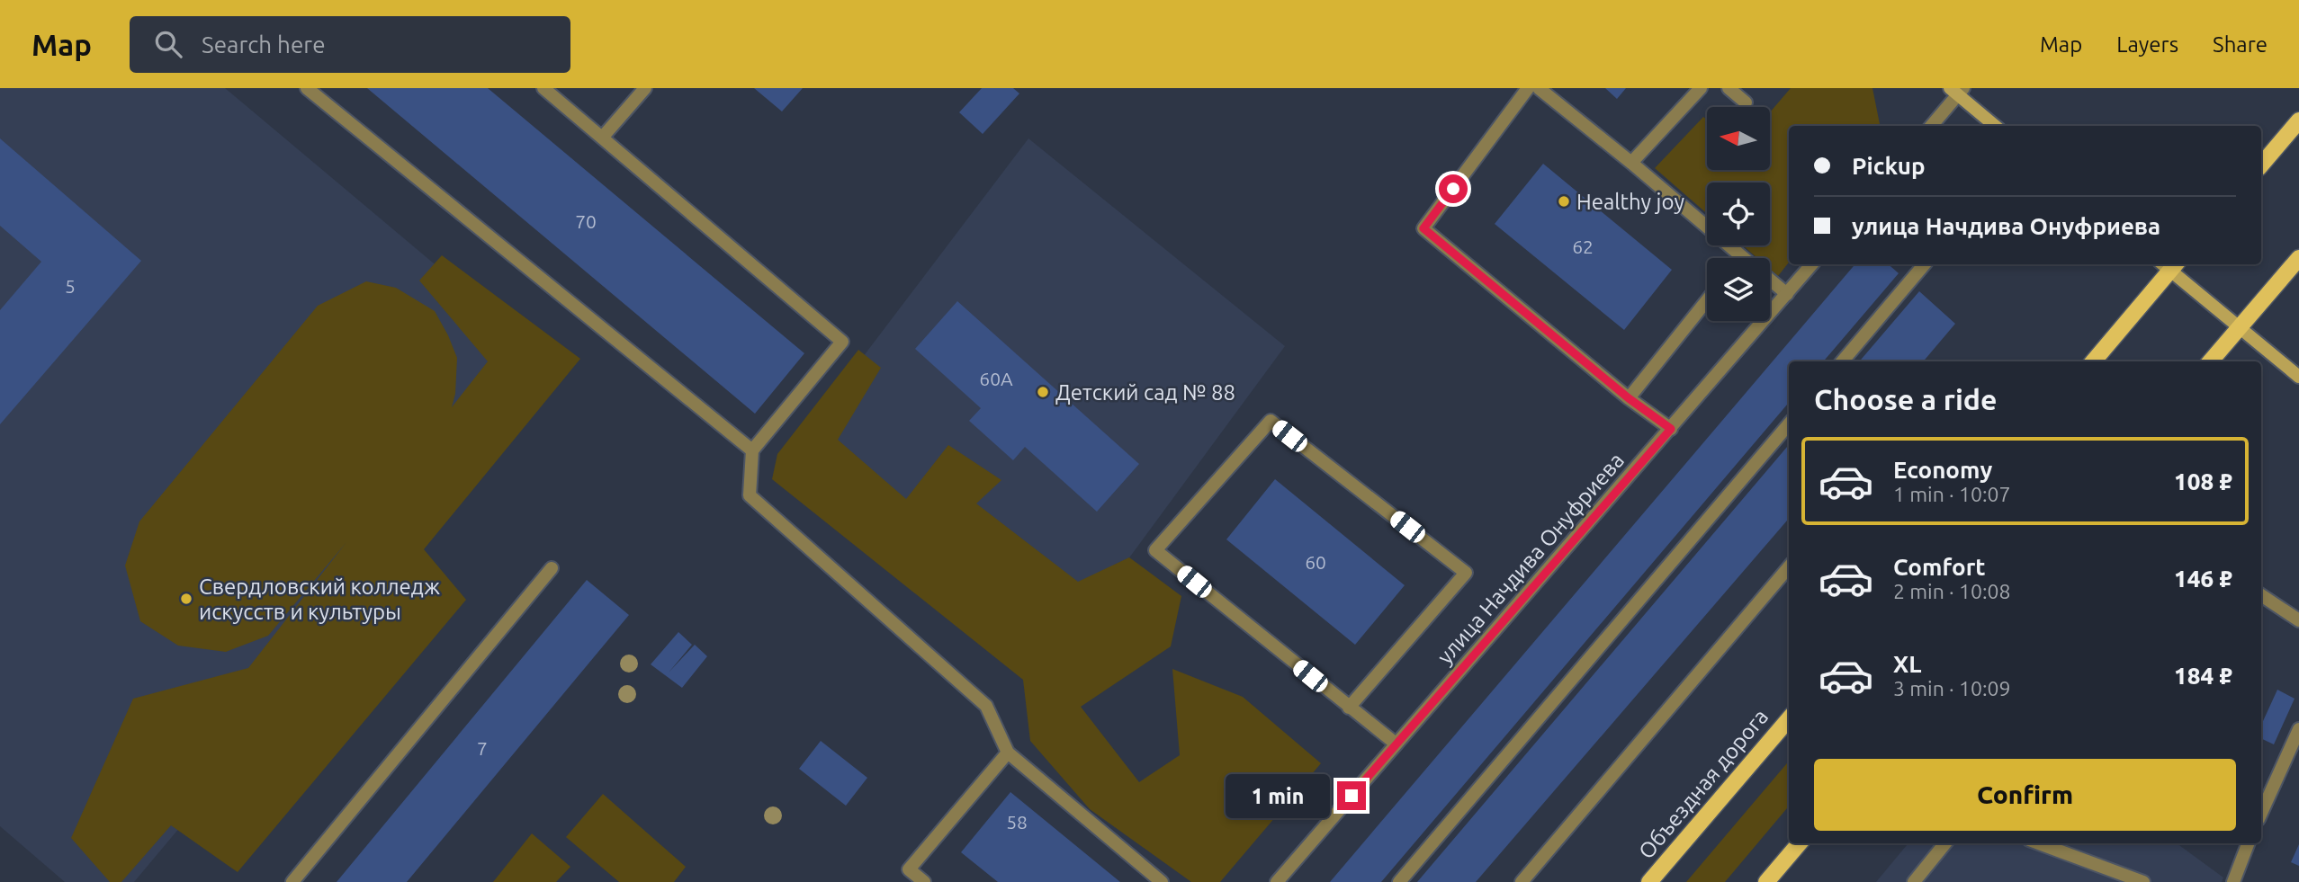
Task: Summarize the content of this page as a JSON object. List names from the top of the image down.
{
  "streets": {
    "main road": ["Объездная дорога"],
    "street": ["улица Начдива Онуфриева"]
  },
  "places": ["Healthy joy", "Детский сад № 88", "Свердловский колледж искусств и культуры"],
  "house_numbers": [
    "70",
    "62",
    "5",
    "60А",
    "60",
    "7",
    "58"
  ],
  "north": "left",
  "page": {
    "header": "Map",
    "search": "Search here",
    "nav": ["Map", "Layers", "Share"],
    "banner": ["Pickup", "улица Начдива Онуфриева"],
    "heading": "Choose a ride",
    "list": [
      {
        "name": "Economy",
        "note": "1 min · 10:07",
        "value": "108 ₽"
      },
      {
        "name": "Comfort",
        "note": "2 min · 10:08",
        "value": "146 ₽"
      },
      {
        "name": "XL",
        "note": "3 min · 10:09",
        "value": "184 ₽"
      }
    ],
    "buttons": "Confirm",
    "bubble": "1 min"
  }
}
